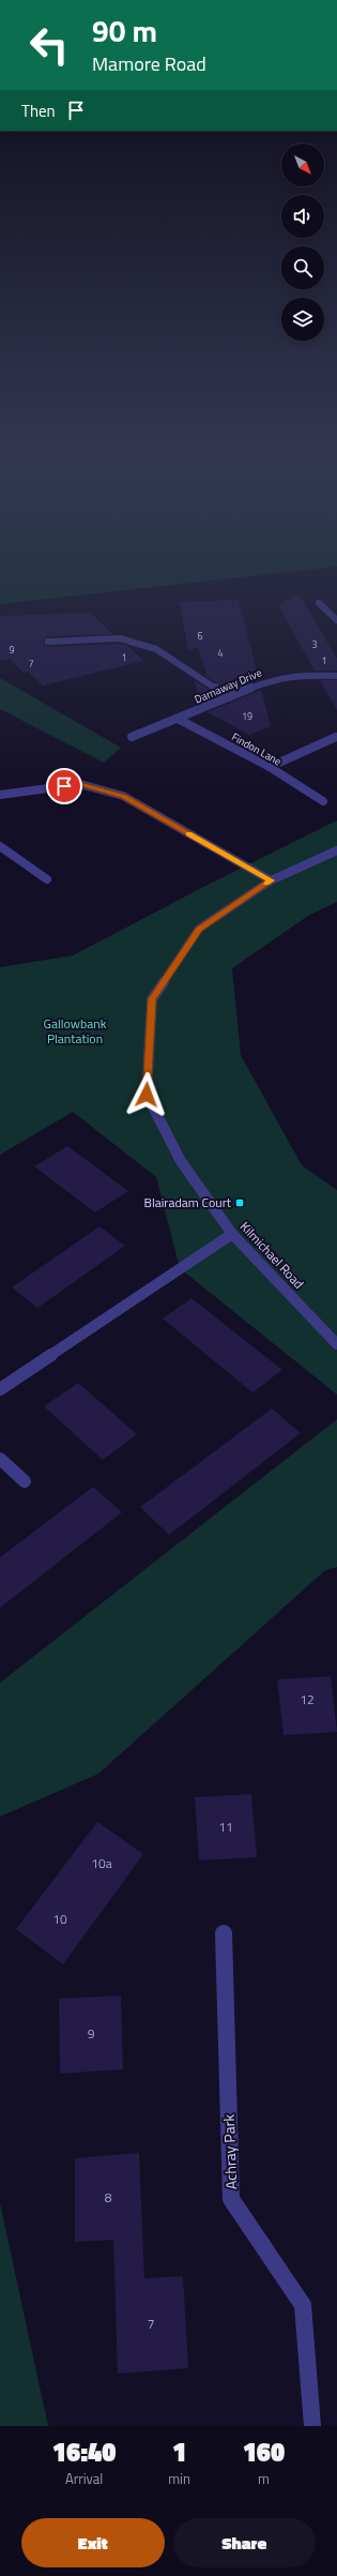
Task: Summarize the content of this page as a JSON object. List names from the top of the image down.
{
  "streets": {
    "street": [
      "Darnaway Drive",
      "Findon Lane",
      "Kilmichael Road",
      "Achray Park"
    ]
  },
  "crossings": [
    ["Darnaway Drive", "Findon Lane"]
  ],
  "parks": ["Gallowbank Plantation"],
  "places": {
    "transit": ["Blairadam Court"]
  },
  "house_numbers": [
    "6",
    "3",
    "9",
    "4",
    "1",
    "1",
    "7",
    "19",
    "12",
    "11",
    "10a",
    "10",
    "9",
    "8",
    "7"
  ],
  "north": "bottom right",
  "page": {
    "turn": ["90 m", "Mamore Road"],
    "then": "Then",
    "eta": [
      "16:40",
      "Arrival",
      "1",
      "min",
      "160",
      "m"
    ],
    "buttons": ["Exit", "Share"]
  }
}
